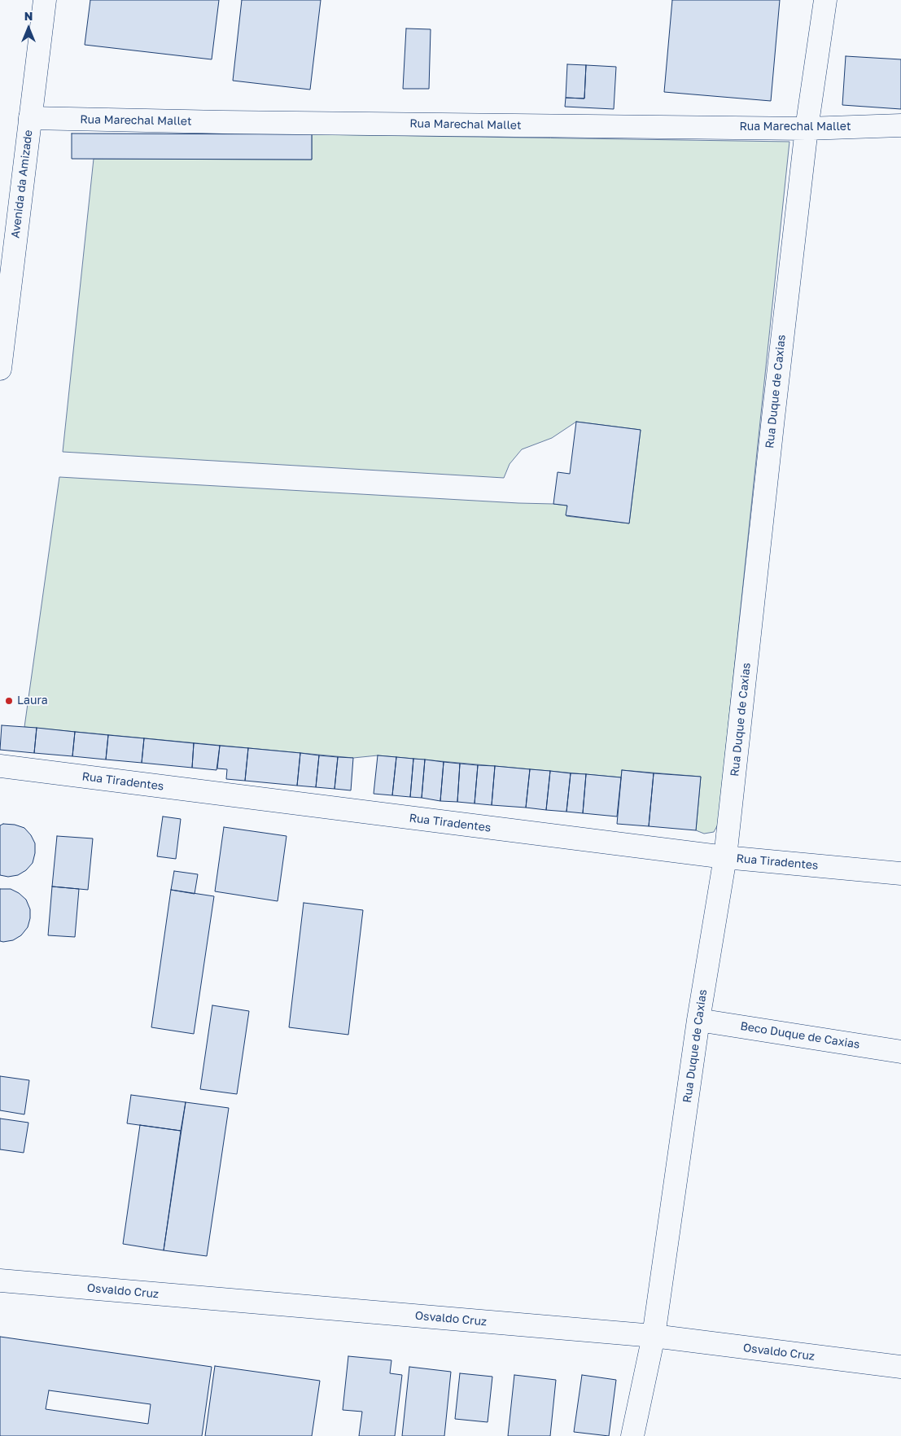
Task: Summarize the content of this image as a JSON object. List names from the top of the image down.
{
  "streets": {
    "street": [
      "Rua Marechal Mallet",
      "Avenida da Amizade",
      "Rua Duque de Caxias",
      "Rua Tiradentes",
      "Beco Duque de Caxias",
      "Osvaldo Cruz"
    ]
  },
  "crossings": [
    ["Rua Marechal Mallet", "Avenida da Amizade"],
    ["Rua Marechal Mallet", "Rua Duque de Caxias"],
    ["Rua Duque de Caxias", "Rua Tiradentes"],
    ["Rua Duque de Caxias", "Beco Duque de Caxias"],
    ["Rua Duque de Caxias", "Osvaldo Cruz"]
  ],
  "places": ["Laura"],
  "north": "top"
}
